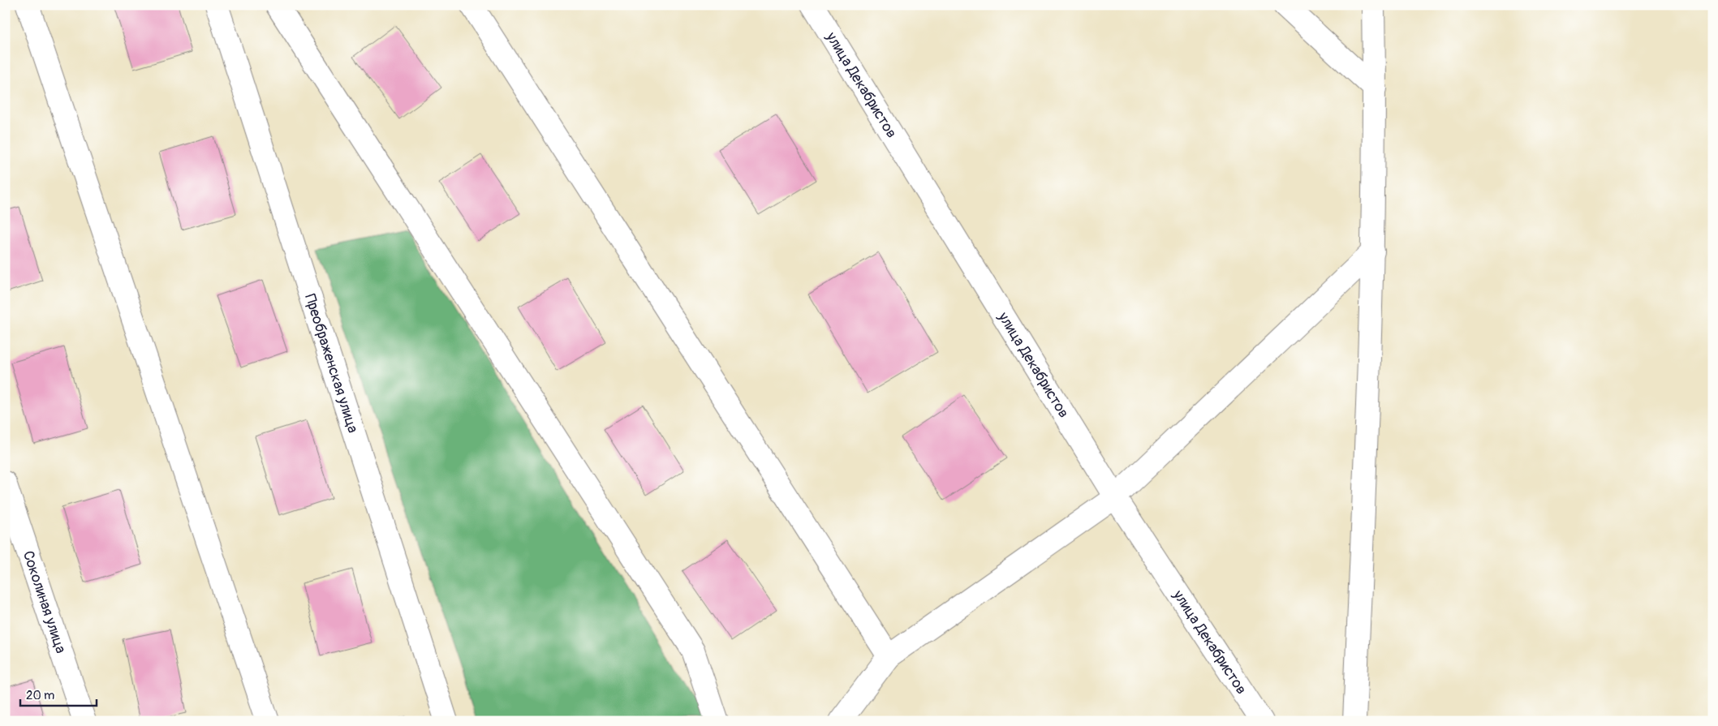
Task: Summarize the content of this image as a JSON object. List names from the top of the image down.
{
  "streets": {
    "street": ["улица Декабристов", "Преображенская улица", "Соколиная улица"]
  },
  "scale_bar": "20 m"
}
